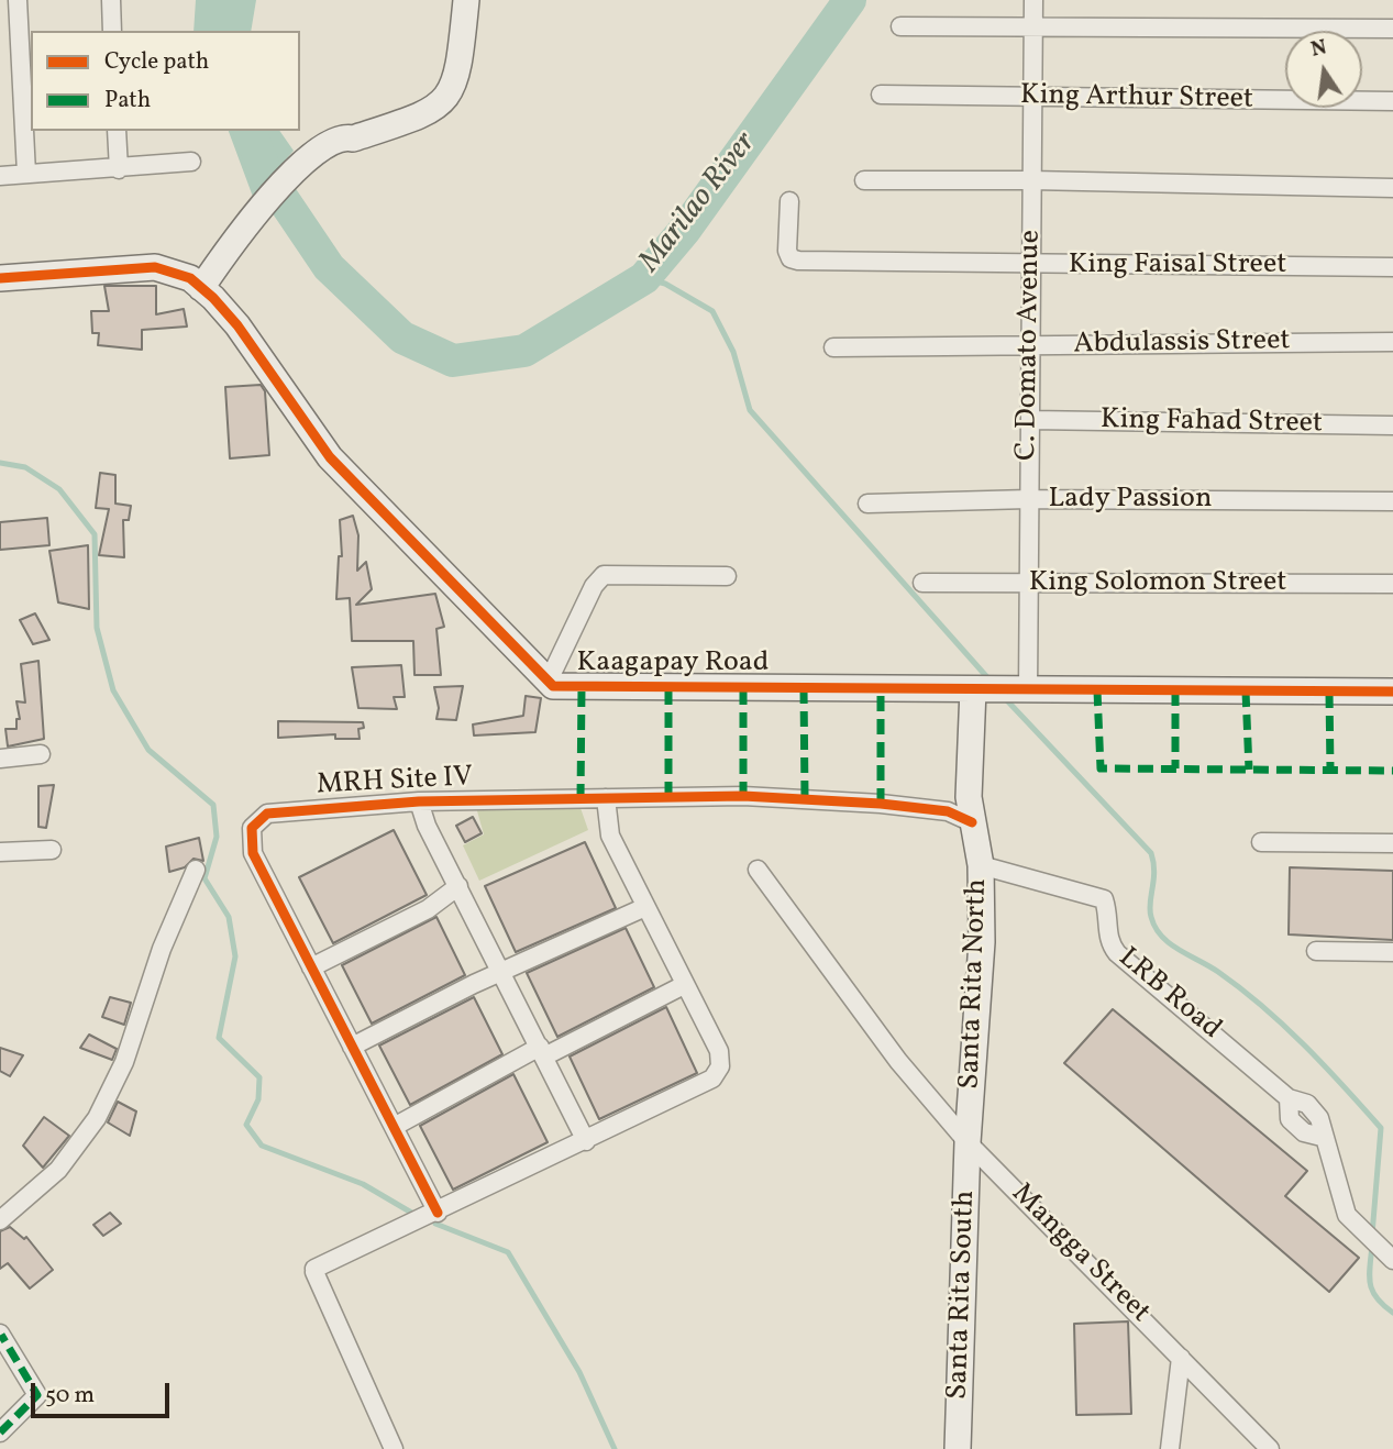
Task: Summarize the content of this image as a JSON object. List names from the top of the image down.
{
  "streets": {
    "street": [
      "King Arthur Street",
      "King Faisal Street",
      "Abdulassis Street",
      "C. Domato Avenue",
      "King Fahad Street",
      "Lady Passion",
      "King Solomon Street",
      "Kaagapay Road",
      "MRH Site IV",
      "Santa Rita North",
      "LRB Road",
      "Mangga Street",
      "Santa Rita South"
    ]
  },
  "crossings": [
    ["King Arthur Street", "C. Domato Avenue"],
    ["King Faisal Street", "C. Domato Avenue"],
    ["Abdulassis Street", "C. Domato Avenue"],
    ["C. Domato Avenue", "King Fahad Street"],
    ["C. Domato Avenue", "Lady Passion"],
    ["C. Domato Avenue", "King Solomon Street"],
    ["C. Domato Avenue", "Kaagapay Road"],
    ["Kaagapay Road", "Santa Rita North"],
    ["MRH Site IV", "Santa Rita North"],
    ["Santa Rita North", "LRB Road"],
    ["Santa Rita North", "Mangga Street"],
    ["Santa Rita North", "Santa Rita South"],
    ["Mangga Street", "Santa Rita South"]
  ],
  "water": ["Marilao River"],
  "legend": ["Cycle path", "Path"],
  "scale_bar": "50 m",
  "north": "top"
}
